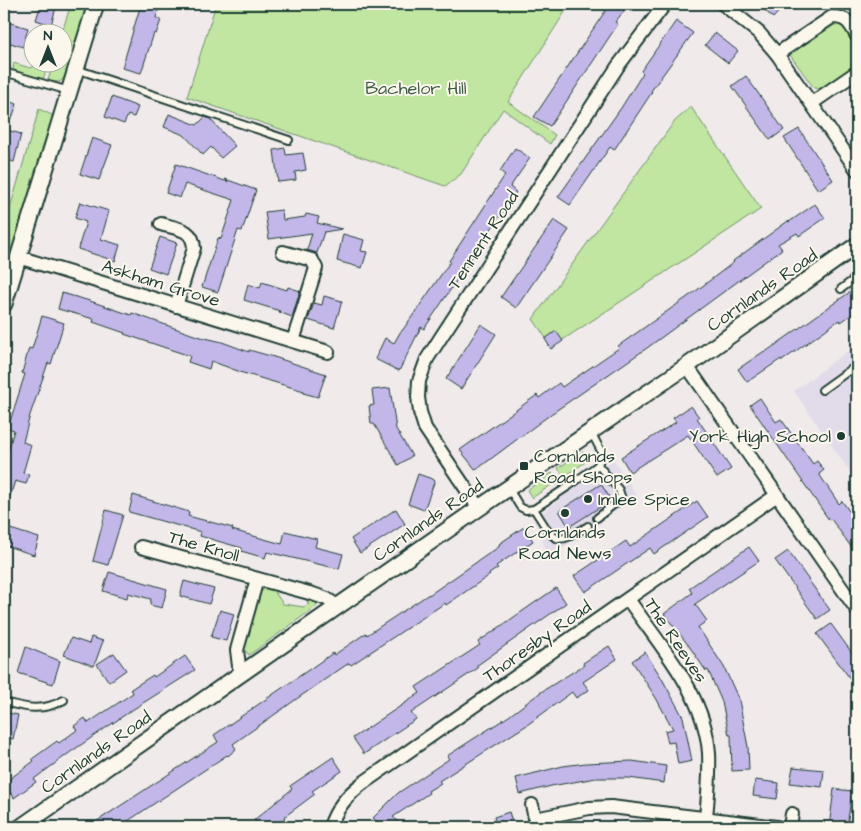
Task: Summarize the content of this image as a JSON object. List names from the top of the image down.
{
  "streets": {
    "street": [
      "Tennent Road",
      "Askham Grove",
      "Cornlands Road",
      "The Knoll",
      "The Reeves",
      "Thoresby Road"
    ]
  },
  "crossings": [
    ["Tennent Road", "Cornlands Road"],
    ["Cornlands Road", "The Knoll"],
    ["The Reeves", "Thoresby Road"]
  ],
  "parks": ["Bachelor Hill"],
  "places": {
    "other": ["York High School", "Imlee Spice", "Cornlands Road News"],
    "transit": ["Cornlands Road Shops"]
  },
  "north": "top"
}
